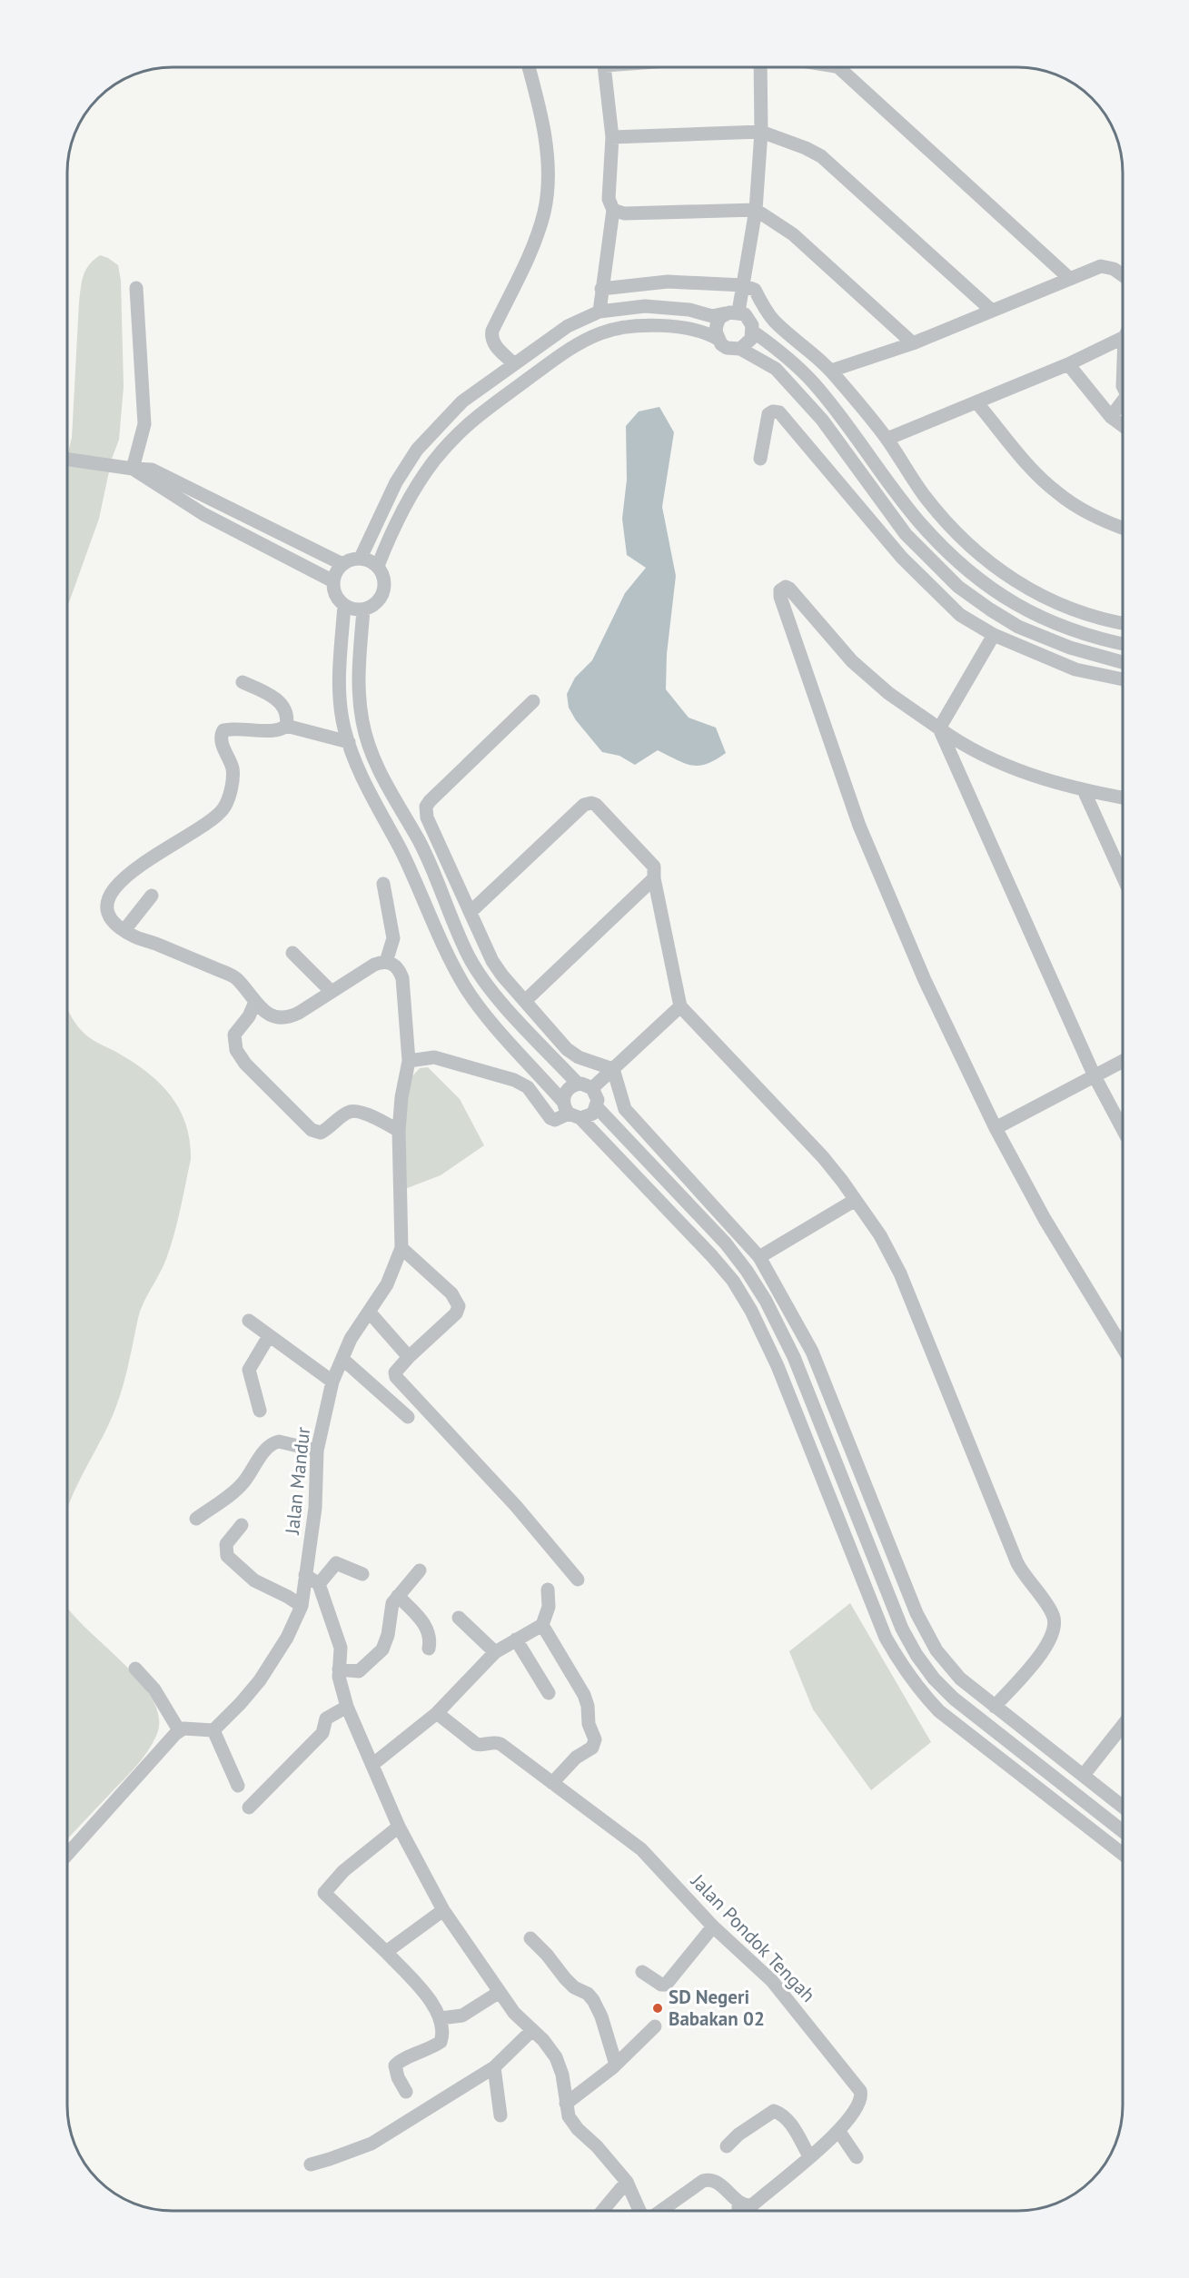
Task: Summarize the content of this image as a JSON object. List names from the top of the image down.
{
  "streets": {
    "street": ["Jalan Mandur", "Jalan Pondok Tengah"]
  },
  "places": ["SD Negeri Babakan 02"]
}
